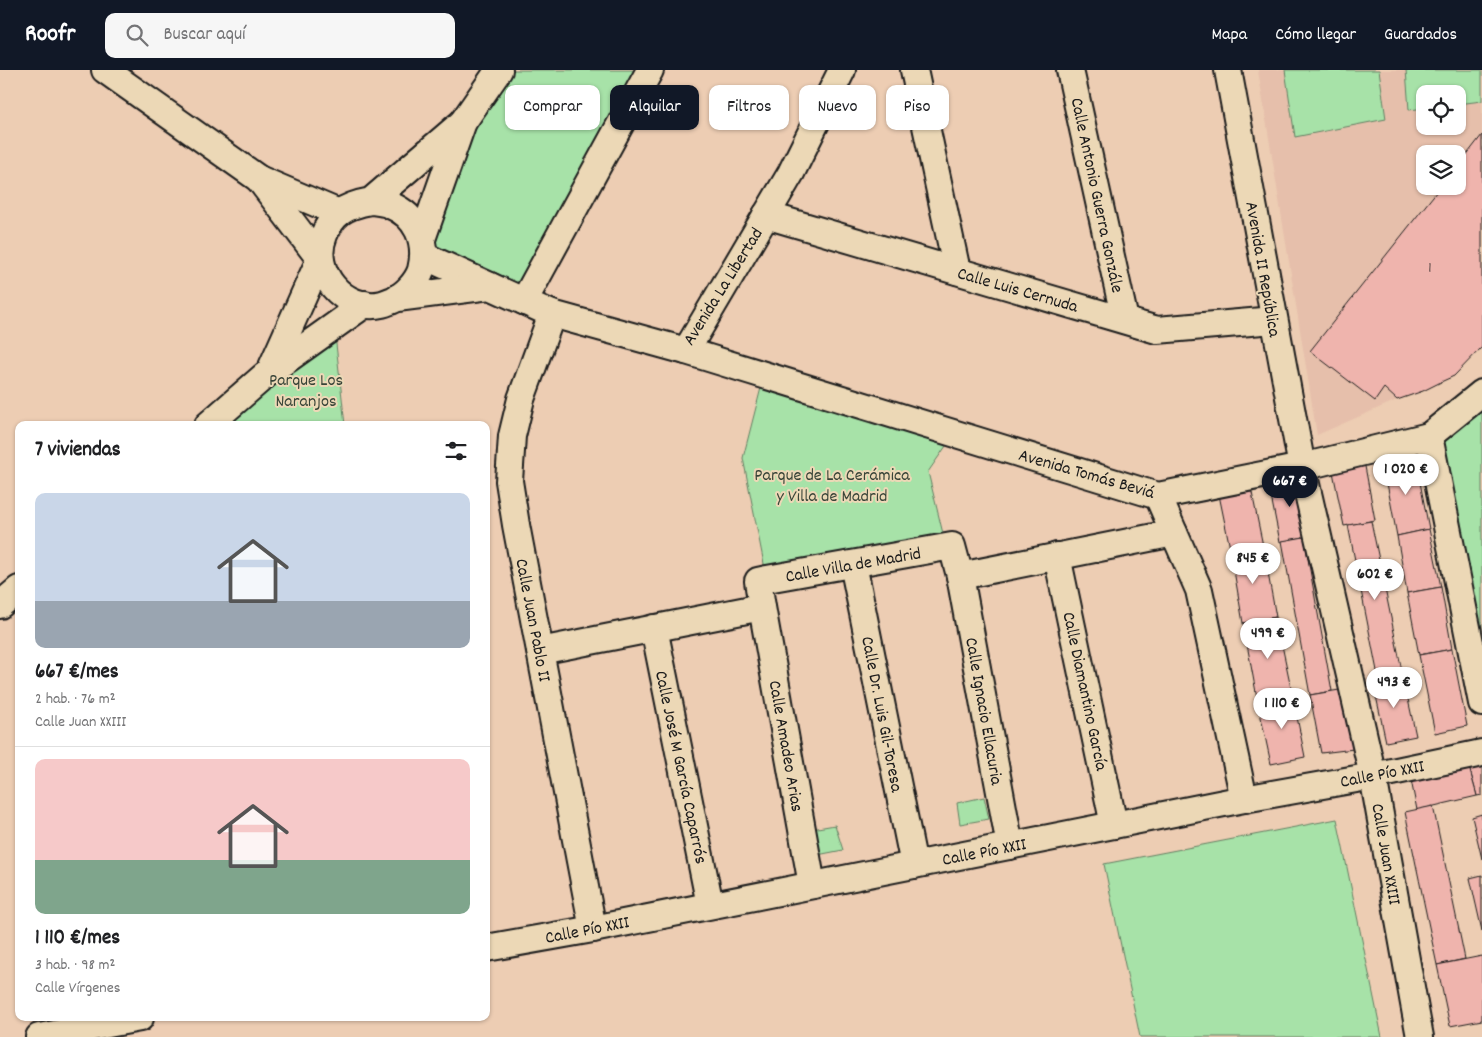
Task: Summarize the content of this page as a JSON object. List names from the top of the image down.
{
  "streets": {
    "street": [
      "Calle Antonio Guerra Gonzále",
      "Avenida II República",
      "Avenida La Libertad",
      "Calle Luis Cernuda",
      "Avenida Tomás Beviá",
      "Calle Villa de Madrid",
      "Calle Juan Pablo II",
      "Calle Diamantino García",
      "Calle Ignacio Ellacuria",
      "Calle Dr. Luis Gil-Toresa",
      "Calle Amadeo Arias",
      "Calle José M García Caparrós",
      "Calle Pío XXII",
      "Calle Juan XXIII"
    ]
  },
  "crossings": [
    ["Calle Antonio Guerra Gonzále", "Calle Luis Cernuda"],
    ["Avenida II República", "Calle Luis Cernuda"],
    ["Avenida II República", "Avenida Tomás Beviá"],
    ["Avenida II República", "Calle Juan XXIII"],
    ["Avenida La Libertad", "Calle Luis Cernuda"],
    ["Avenida La Libertad", "Avenida Tomás Beviá"],
    ["Avenida La Libertad", "Calle Juan Pablo II"],
    ["Avenida Tomás Beviá", "Calle Juan XXIII"],
    ["Calle Villa de Madrid", "Calle Ignacio Ellacuria"],
    ["Calle Villa de Madrid", "Calle Dr. Luis Gil-Toresa"],
    ["Calle Villa de Madrid", "Calle Amadeo Arias"],
    ["Calle Juan Pablo II", "Calle Pío XXII"],
    ["Calle Diamantino García", "Calle Pío XXII"],
    ["Calle Ignacio Ellacuria", "Calle Pío XXII"],
    ["Calle Dr. Luis Gil-Toresa", "Calle Pío XXII"],
    ["Calle Amadeo Arias", "Calle Pío XXII"],
    ["Calle José M García Caparrós", "Calle Pío XXII"],
    ["Calle Pío XXII", "Calle Juan XXIII"]
  ],
  "parks": ["Parque Los Naranjos", "Parque de La Cerámica y Villa de Madrid"],
  "house_numbers": ["1"],
  "page": {
    "header": "Roofr",
    "search": "Buscar aquí",
    "nav": ["Mapa", "Cómo llegar", "Guardados"],
    "chip": [
      "Comprar",
      "Alquilar",
      "Filtros",
      "Nuevo",
      "Piso"
    ],
    "heading": "7 viviendas",
    "price": [
      "1 020 €",
      "667 €",
      "845 €",
      "602 €",
      "499 €",
      "493 €",
      "1 110 €"
    ],
    "list": [
      {
        "name": "667 €/mes",
        "note": "2 hab. · 76 m² · Calle Juan XXIII"
      },
      {
        "name": "1 110 €/mes",
        "note": "3 hab. · 98 m² · Calle Vírgenes"
      }
    ]
  }
}
